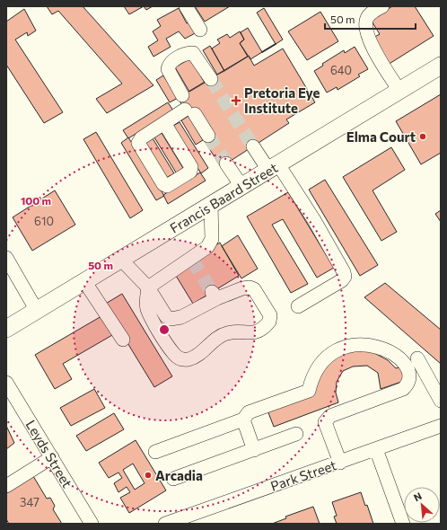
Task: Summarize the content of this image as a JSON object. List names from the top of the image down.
{
  "streets": {
    "main road": ["Francis Baard Street"],
    "street": ["Leyds Street", "Park Street"]
  },
  "places": {
    "health": ["Pretoria Eye Institute"],
    "other": ["Elma Court", "Arcadia"]
  },
  "house_numbers": ["640", "610", "347"],
  "scale_bar": "50 m",
  "north": "top left",
  "rings": ["100 m", "50 m"]
}
